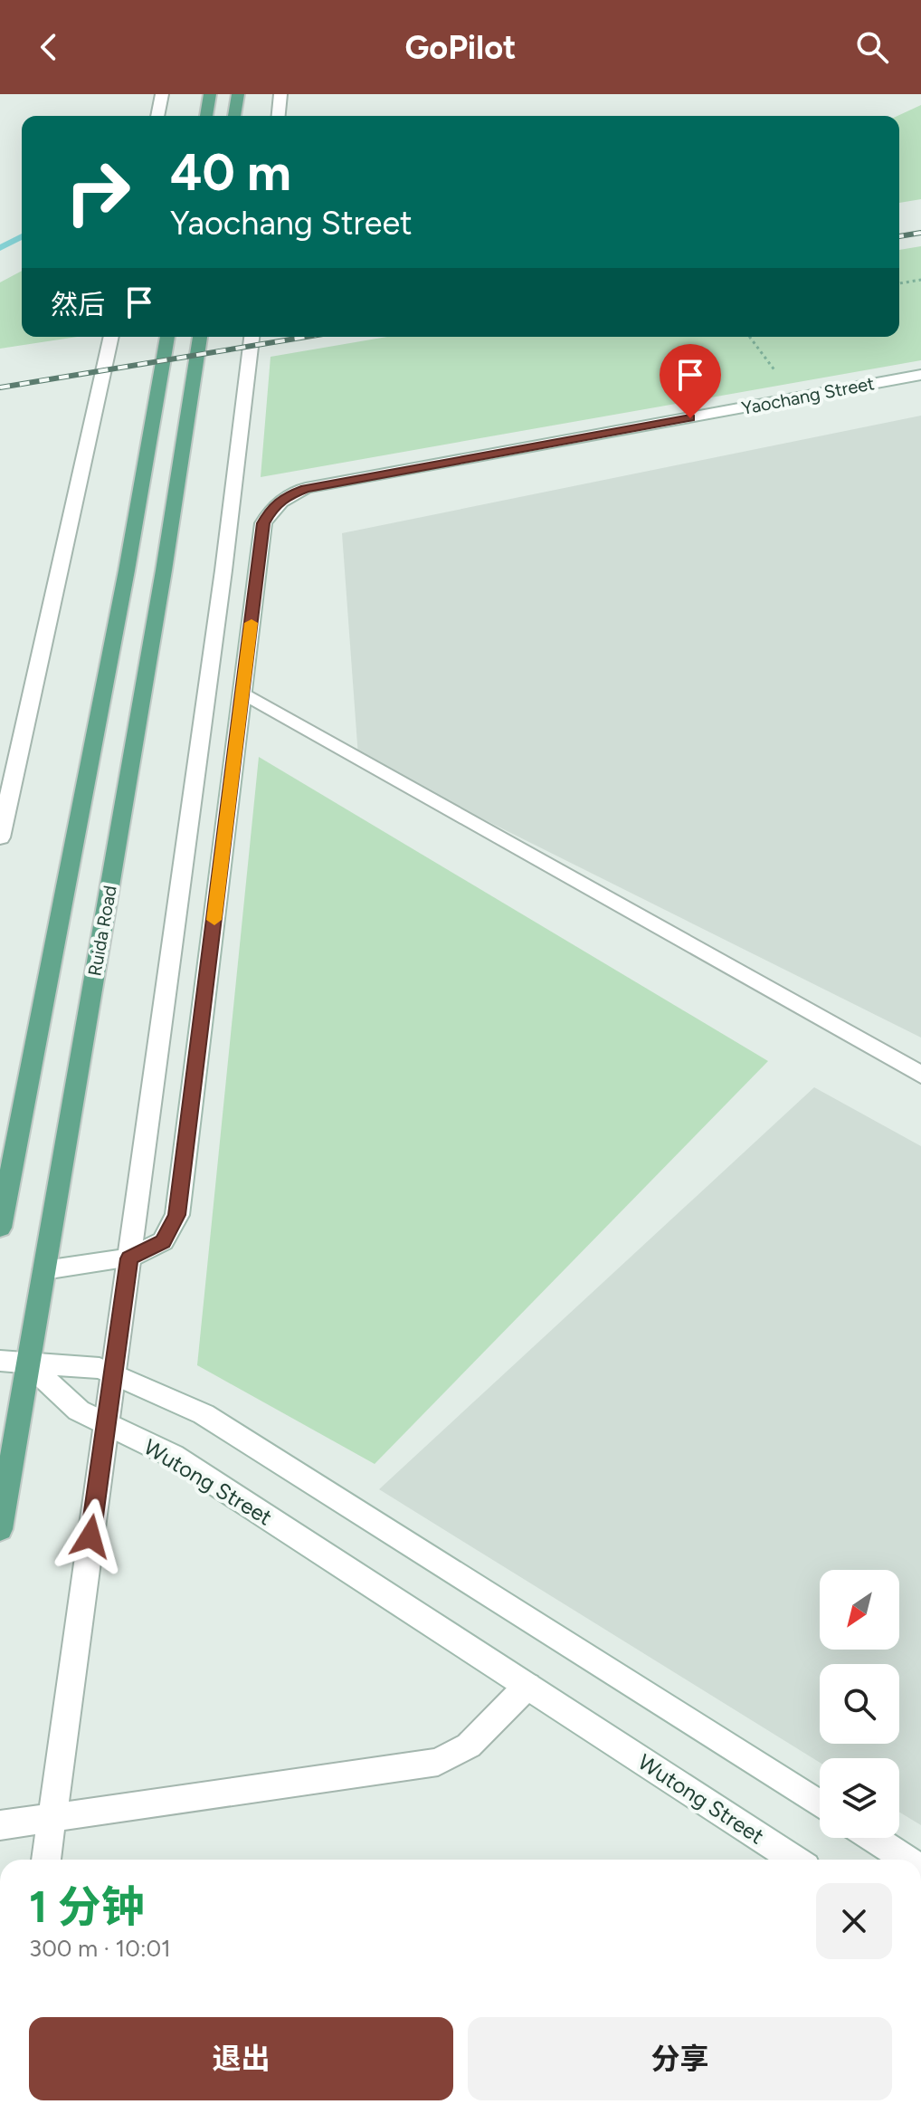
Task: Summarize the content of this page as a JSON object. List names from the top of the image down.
{
  "streets": {
    "main road": ["Ruida Road"],
    "street": ["Yaochang Street", "Wutong Street"]
  },
  "crossings": [
    ["Yaochang Street", "Ruida Road"],
    ["Ruida Road", "Wutong Street"]
  ],
  "north": "bottom left",
  "page": {
    "header": "GoPilot",
    "turn": ["40 m", "Yaochang Street"],
    "then": "然后",
    "heading": ["1 分钟", "300 m · 10:01"],
    "buttons": ["退出", "分享"]
  }
}
